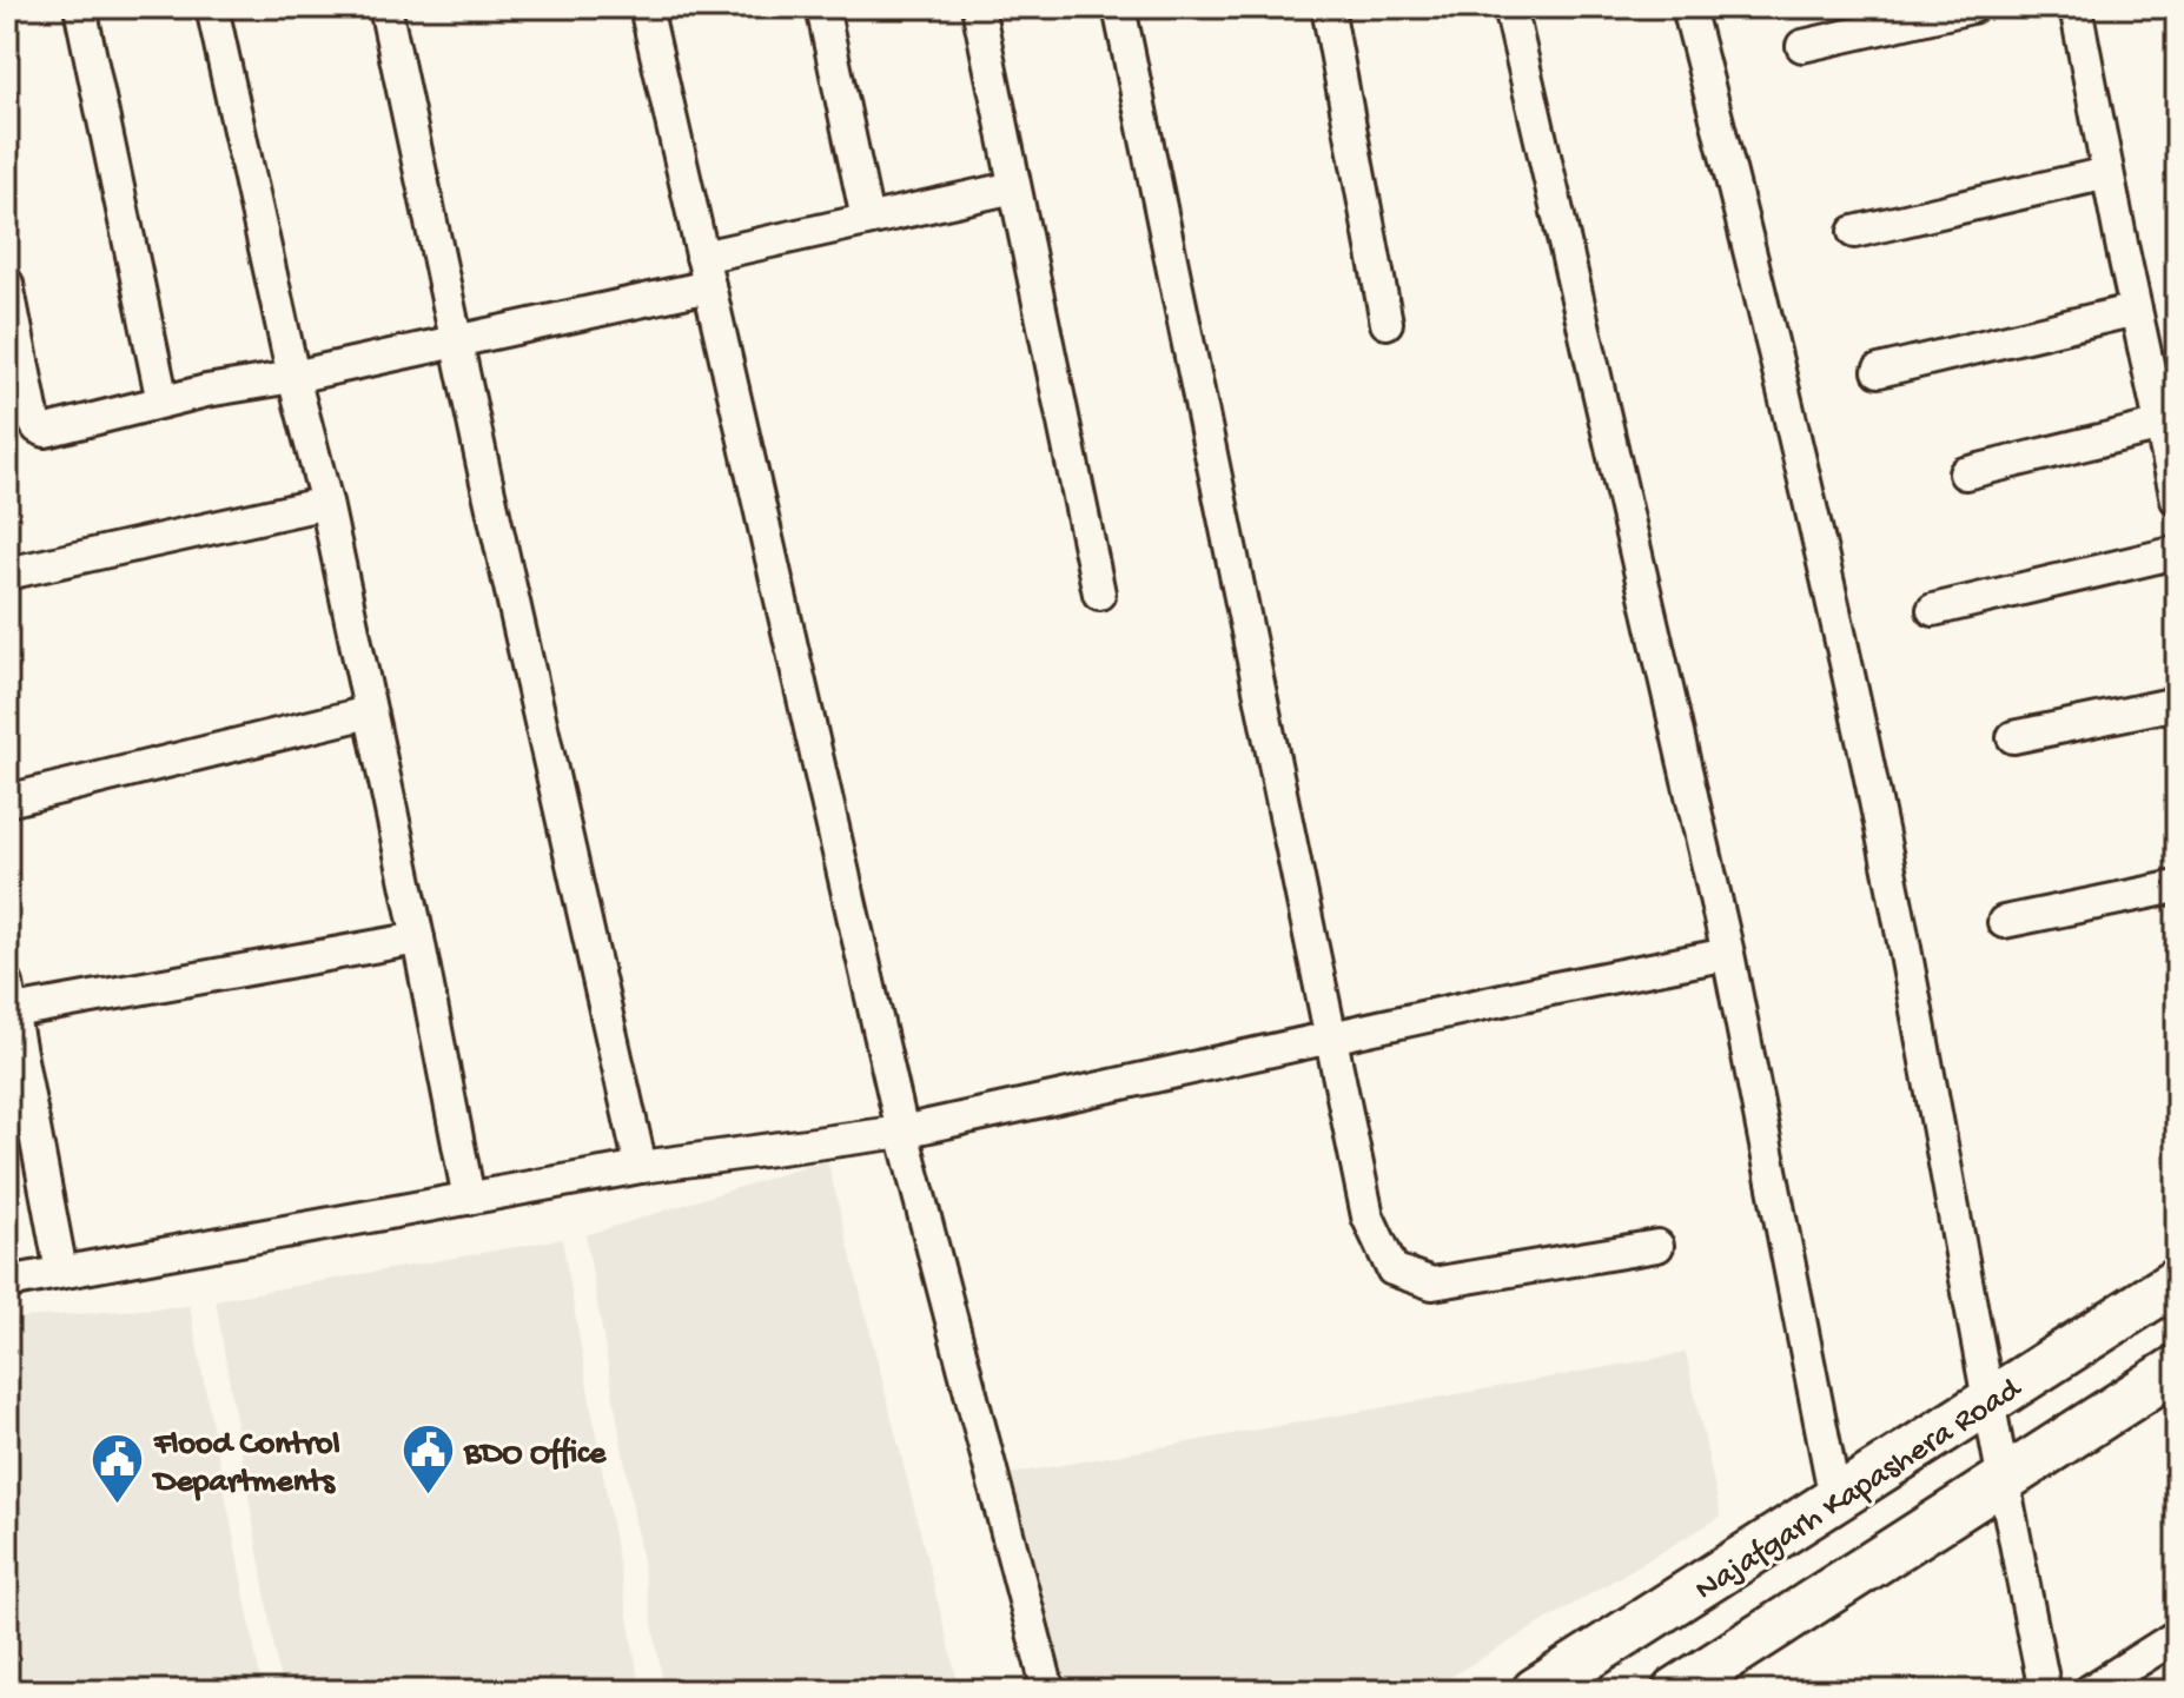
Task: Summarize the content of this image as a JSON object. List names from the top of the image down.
{
  "streets": {
    "main road": ["Najafgarh Kapashera Road"]
  },
  "places": {
    "public building": ["BDO Office", "Flood Control Departments"]
  }
}
